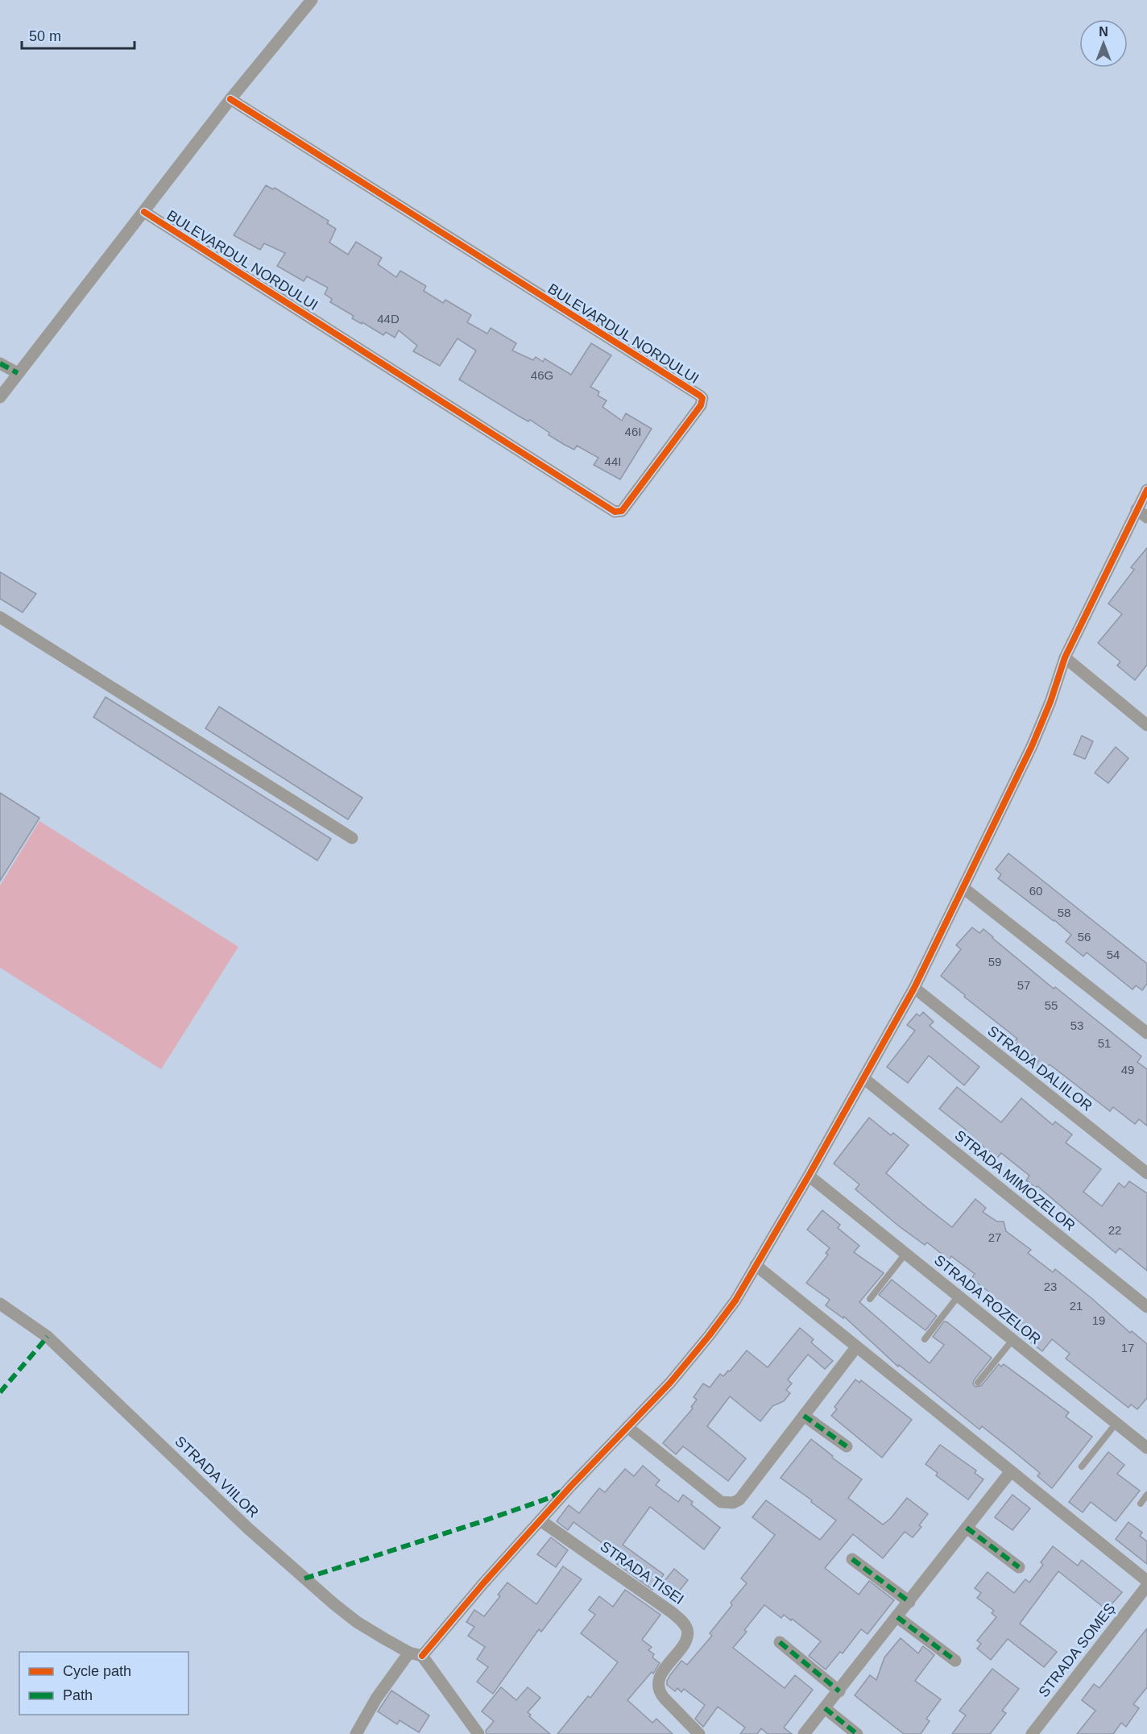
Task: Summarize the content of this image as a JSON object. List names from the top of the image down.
{
  "streets": {
    "street": [
      "BULEVARDUL NORDULUI",
      "STRADA DALIILOR",
      "STRADA MIMOZELOR",
      "STRADA ROZELOR",
      "STRADA VIILOR",
      "STRADA TISEI",
      "STRADA SOMEȘ"
    ]
  },
  "house_numbers": [
    "44D",
    "46G",
    "46I",
    "44I",
    "60",
    "58",
    "56",
    "54",
    "59",
    "57",
    "55",
    "53",
    "51",
    "49",
    "22",
    "27",
    "23",
    "21",
    "19",
    "17"
  ],
  "legend": ["Cycle path", "Path"],
  "scale_bar": "50 m",
  "north": "top"
}
